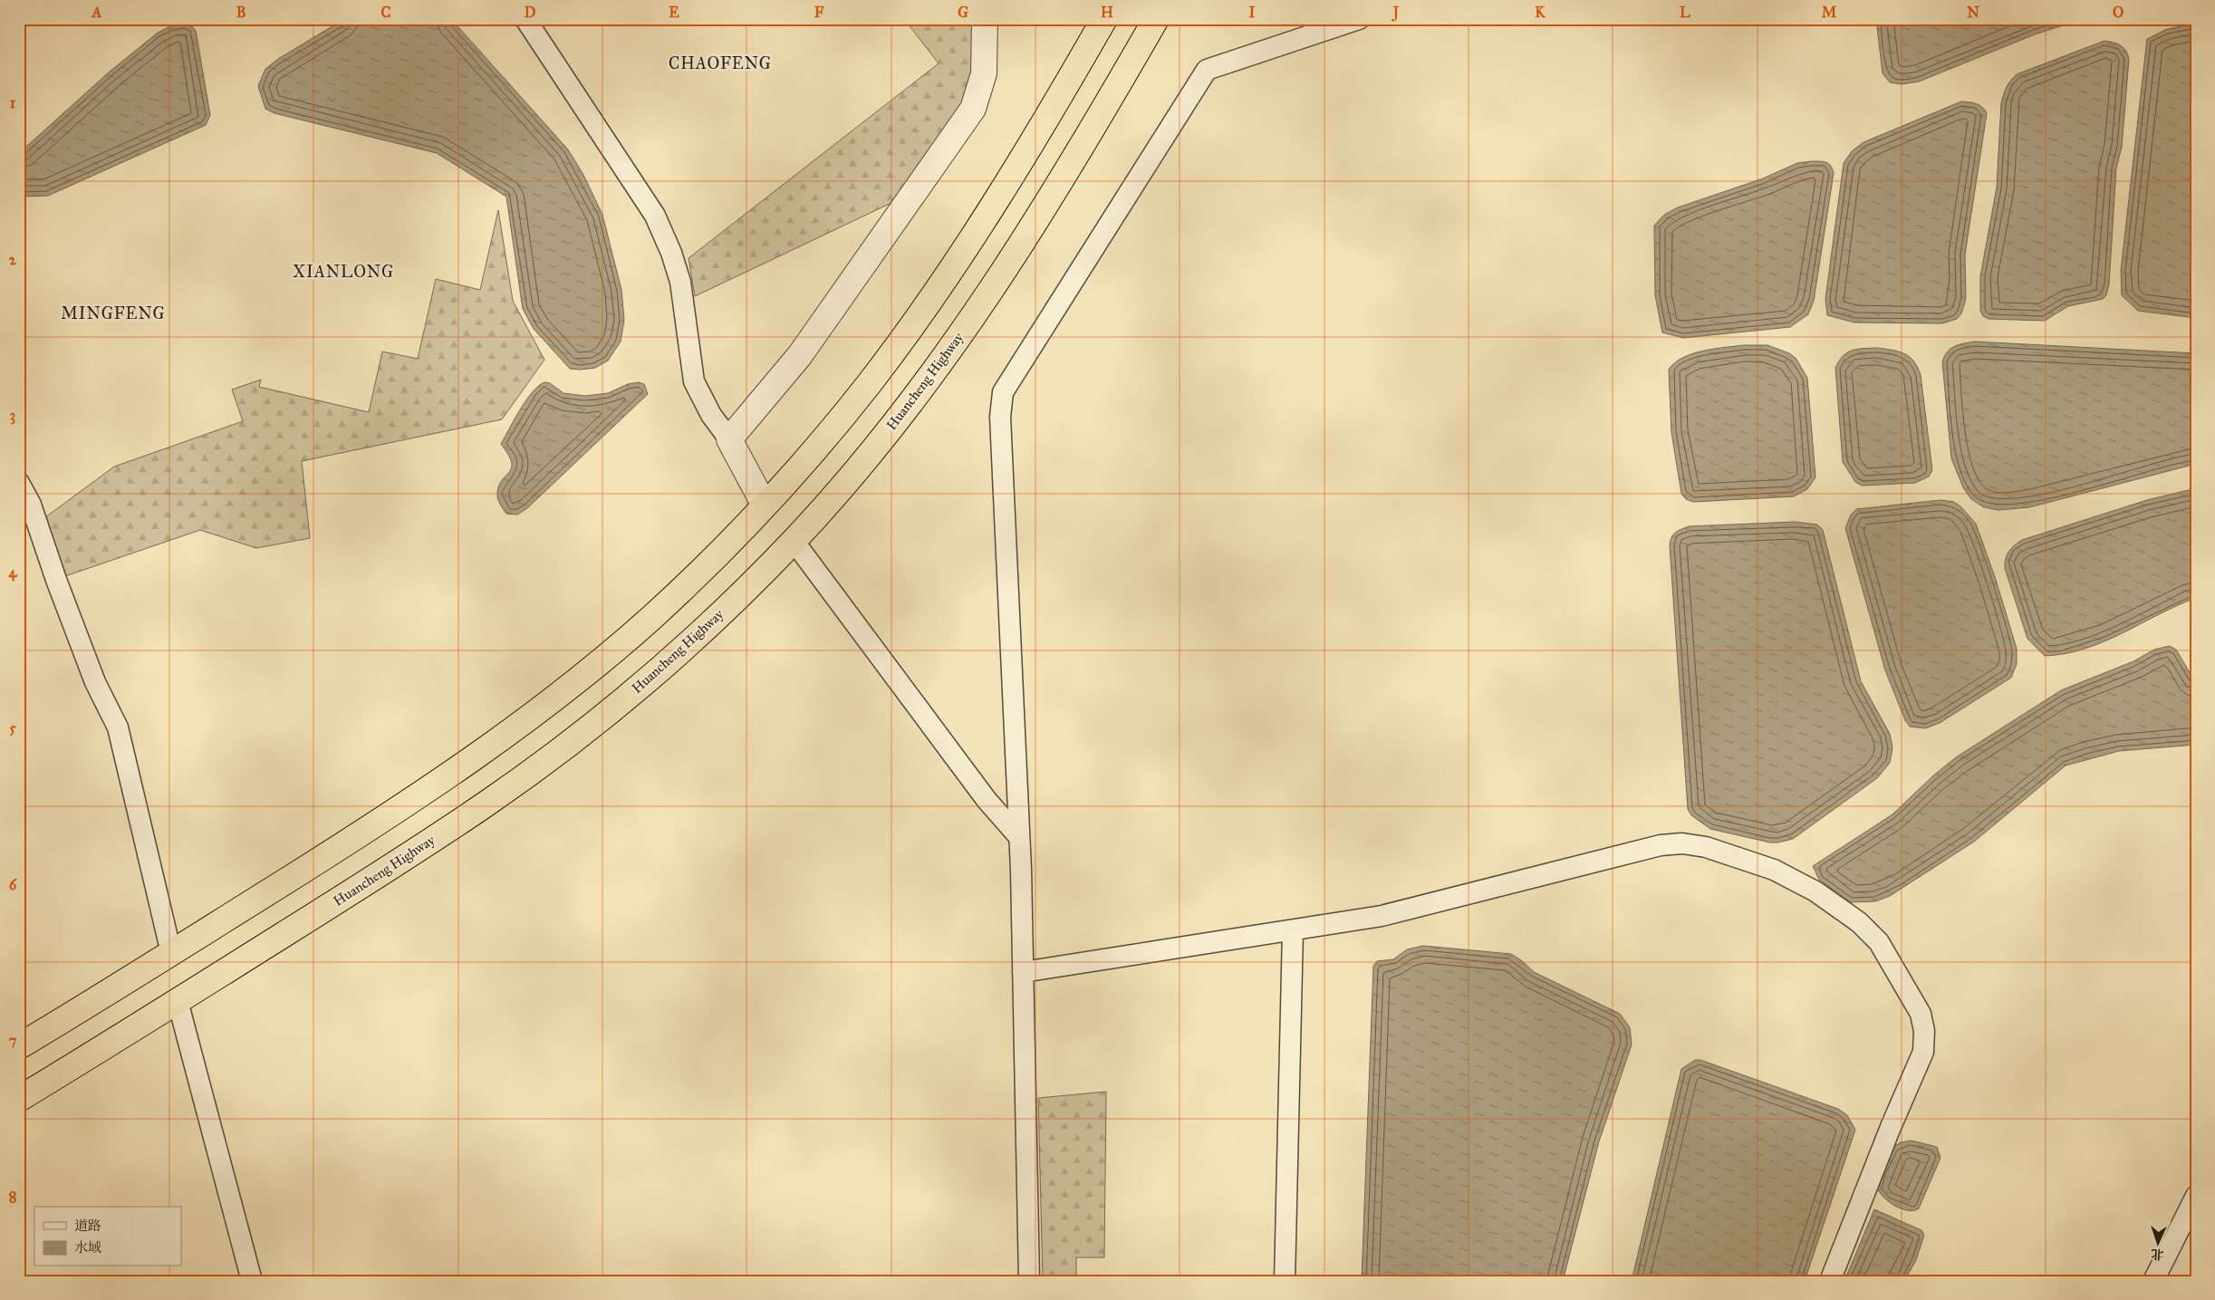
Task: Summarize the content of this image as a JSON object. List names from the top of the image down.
{
  "streets": {
    "highway": ["Huancheng Highway"]
  },
  "districts": ["CHAOFENG", "XIANLONG", "MINGFENG"],
  "legend": ["道路", "水域"],
  "north": "bottom",
  "grid": {
    "columns": [
      "A",
      "B",
      "C",
      "D",
      "E",
      "F",
      "G",
      "H",
      "I",
      "J",
      "K",
      "L",
      "M",
      "N",
      "O"
    ],
    "rows": [
      "1",
      "2",
      "3",
      "4",
      "5",
      "6",
      "7",
      "8"
    ]
  }
}
